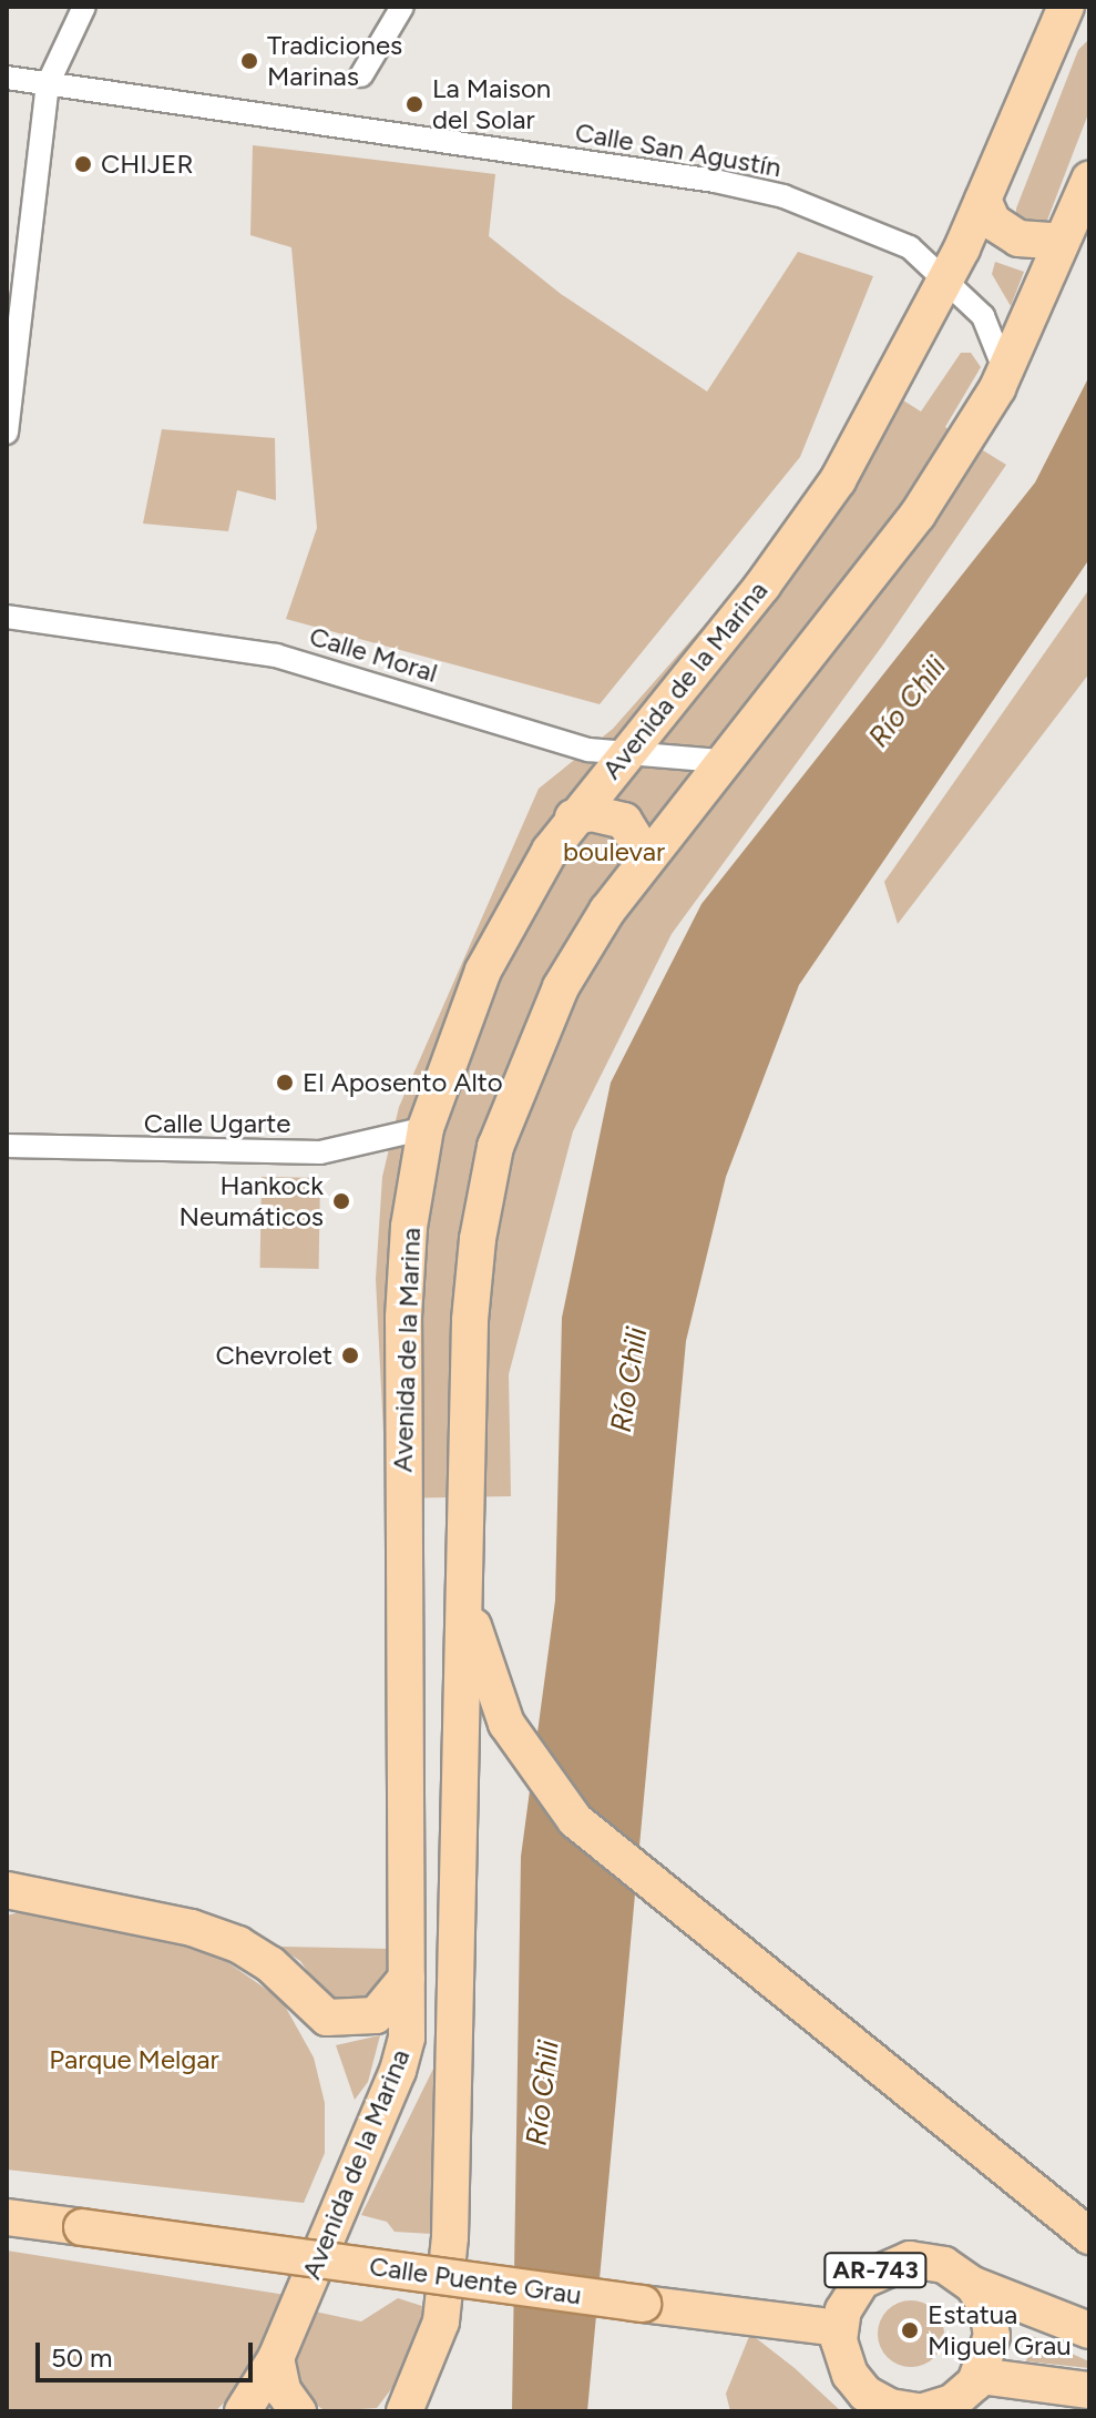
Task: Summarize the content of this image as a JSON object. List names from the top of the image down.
{
  "streets": {
    "main road": ["Avenida de la Marina", "AR-743", "Calle Puente Grau"],
    "street": ["Calle San Agustín", "Calle Moral", "Calle Ugarte"]
  },
  "crossings": [
    ["Calle San Agustín", "Avenida de la Marina"],
    ["Calle Moral", "Avenida de la Marina"],
    ["Avenida de la Marina", "Calle Ugarte"],
    ["AR-743", "Calle Puente Grau"]
  ],
  "water": ["Río Chili"],
  "parks": ["boulevar", "Parque Melgar"],
  "places": [
    "Tradiciones Marinas",
    "La Maison del Solar",
    "CHIJER",
    "El Aposento Alto",
    "Hankock Neumáticos",
    "Chevrolet",
    "Estatua Miguel Grau"
  ],
  "scale_bar": "50 m"
}
